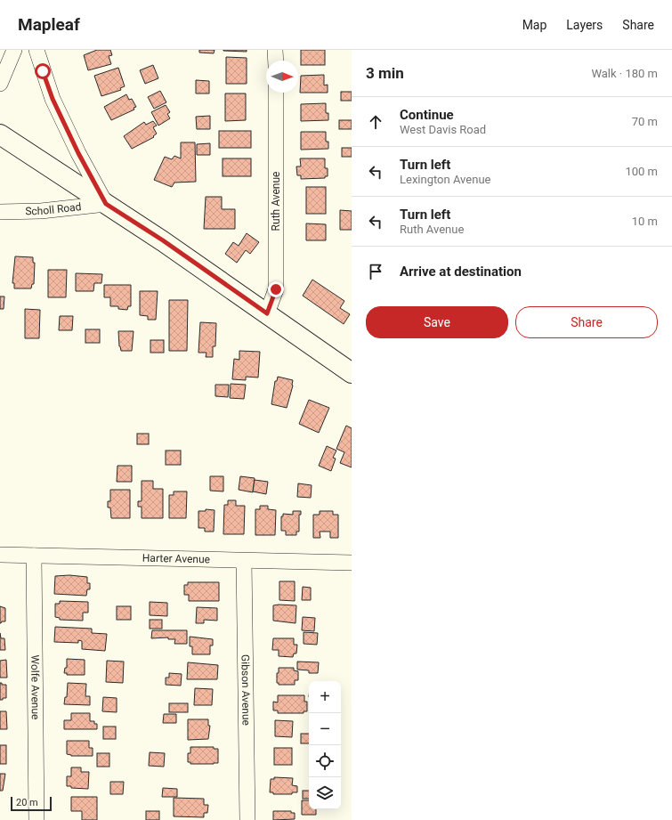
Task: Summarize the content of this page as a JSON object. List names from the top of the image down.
{
  "streets": {
    "street": [
      "Ruth Avenue",
      "Scholl Road",
      "Harter Avenue",
      "Wolfe Avenue",
      "Gibson Avenue"
    ]
  },
  "crossings": [
    ["Harter Avenue", "Wolfe Avenue"],
    ["Harter Avenue", "Gibson Avenue"]
  ],
  "scale_bar": "20 m",
  "north": "right",
  "page": {
    "header": "Mapleaf",
    "nav": ["Map", "Layers", "Share"],
    "heading": ["3 min", "Walk · 180 m"],
    "list": [
      ["Continue", "West Davis Road", "70 m"],
      ["Turn left", "Lexington Avenue", "100 m"],
      ["Turn left", "Ruth Avenue", "10 m"],
      "Arrive at destination"
    ],
    "buttons": ["Save", "Share"],
    "map_buttons": ["+", "−"],
    "scale": "20 m"
  }
}
